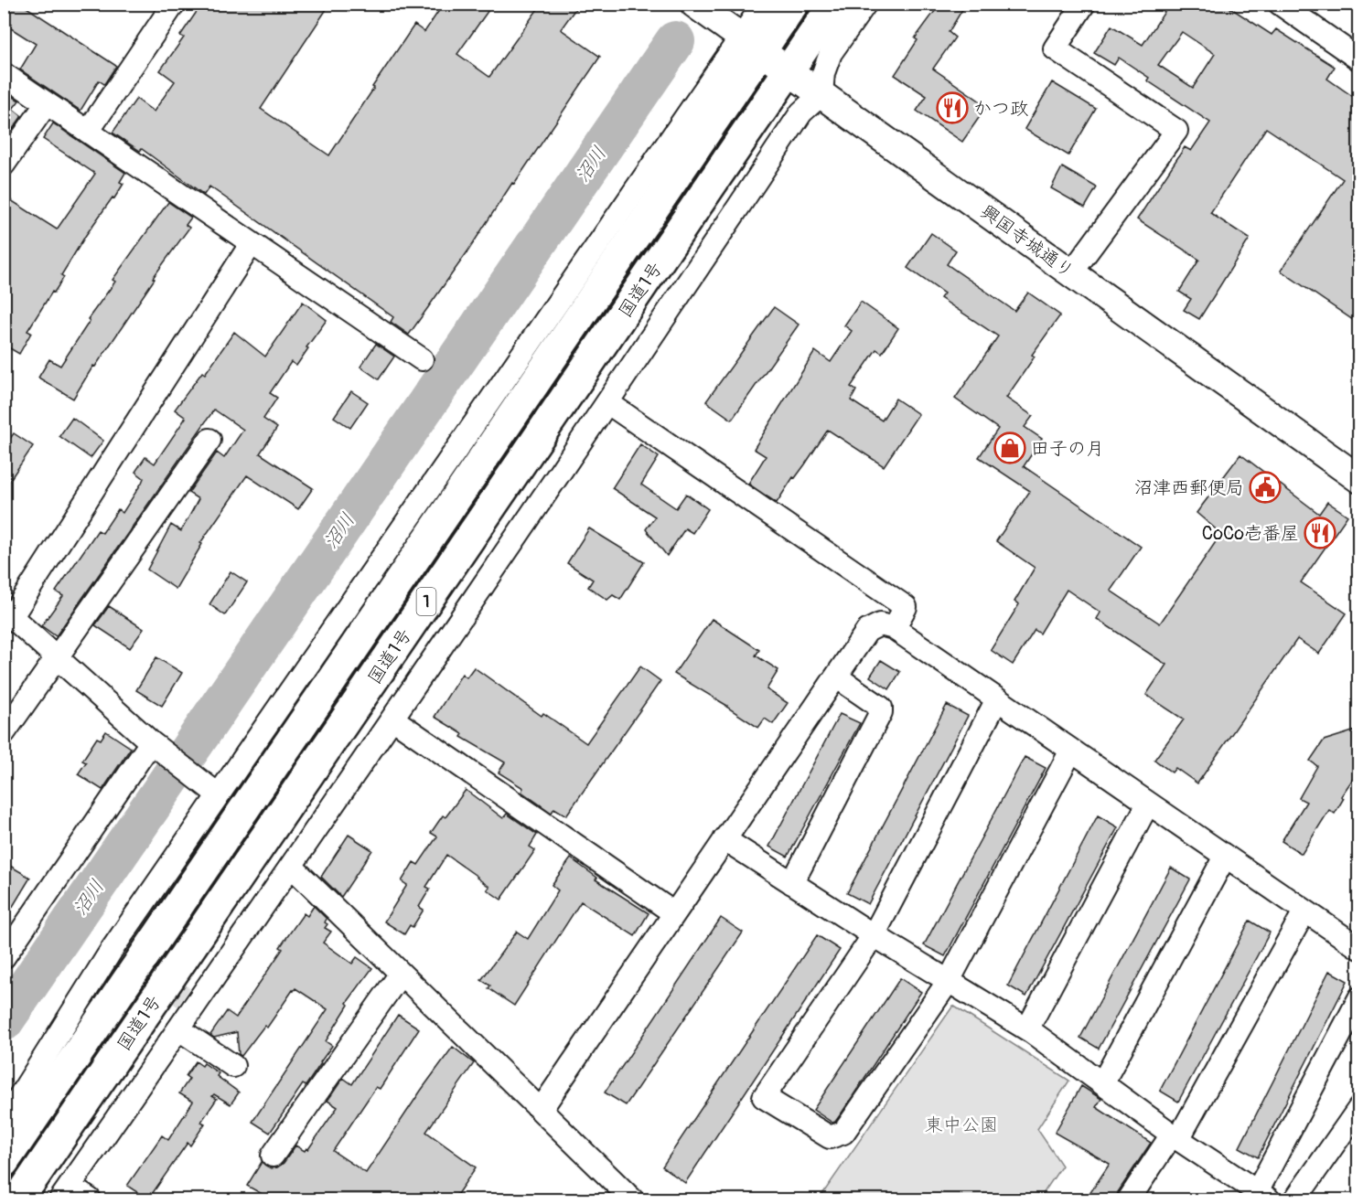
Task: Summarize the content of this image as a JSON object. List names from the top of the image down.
{
  "streets": {
    "highway": ["国道1号", "1"],
    "main road": ["興国寺城通り"]
  },
  "crossings": [
    ["興国寺城通り", "国道1号"]
  ],
  "water": ["沼川"],
  "parks": ["東中公園"],
  "places": {
    "restaurant": ["かつ政", "CoCo壱番屋"],
    "shop": ["田子の月"],
    "public building": ["沼津西郵便局"]
  }
}
